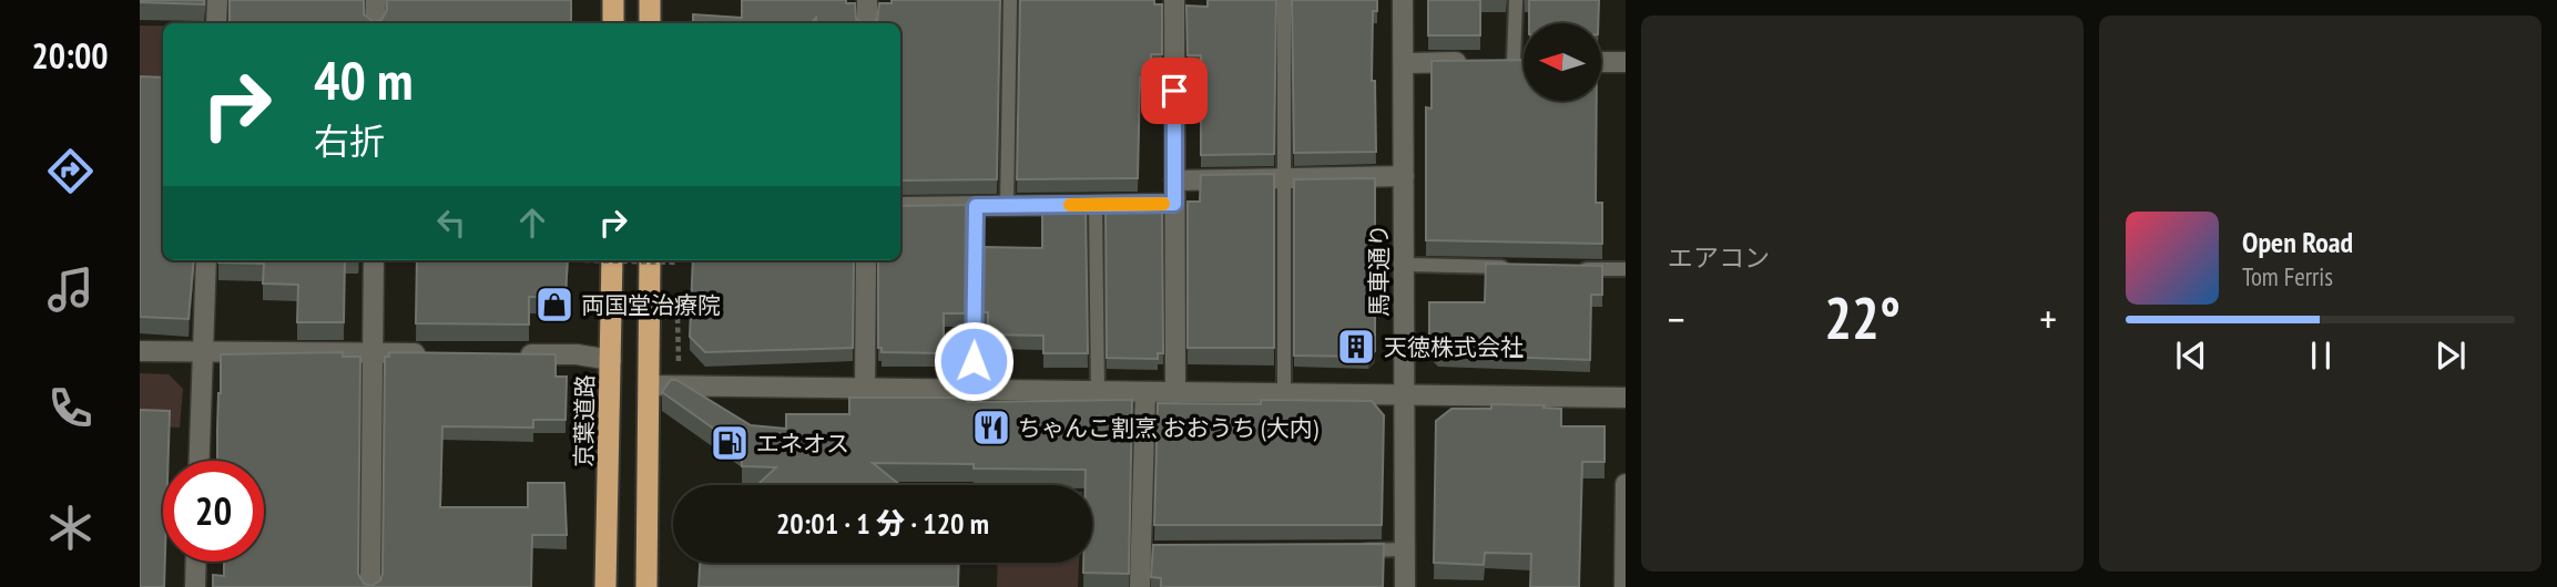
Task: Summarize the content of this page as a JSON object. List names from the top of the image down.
{
  "streets": {
    "highway": ["京葉道路"],
    "street": ["馬車通り"]
  },
  "places": {
    "shop": ["両国堂治療院"],
    "building": ["天徳株式会社"],
    "restaurant": ["ちゃんこ割烹 おおうち (大内)"],
    "fuel station": ["エネオス"]
  },
  "north": "left",
  "page": {
    "tabs": "20:00",
    "tile": "エアコン",
    "turn": ["40 m", "右折"],
    "song": ["Open Road", "Tom Ferris"],
    "heat": ["−", "22°", "+"],
    "limit": "20",
    "trip": "20:01 · 1 分 · 120 m"
  }
}
